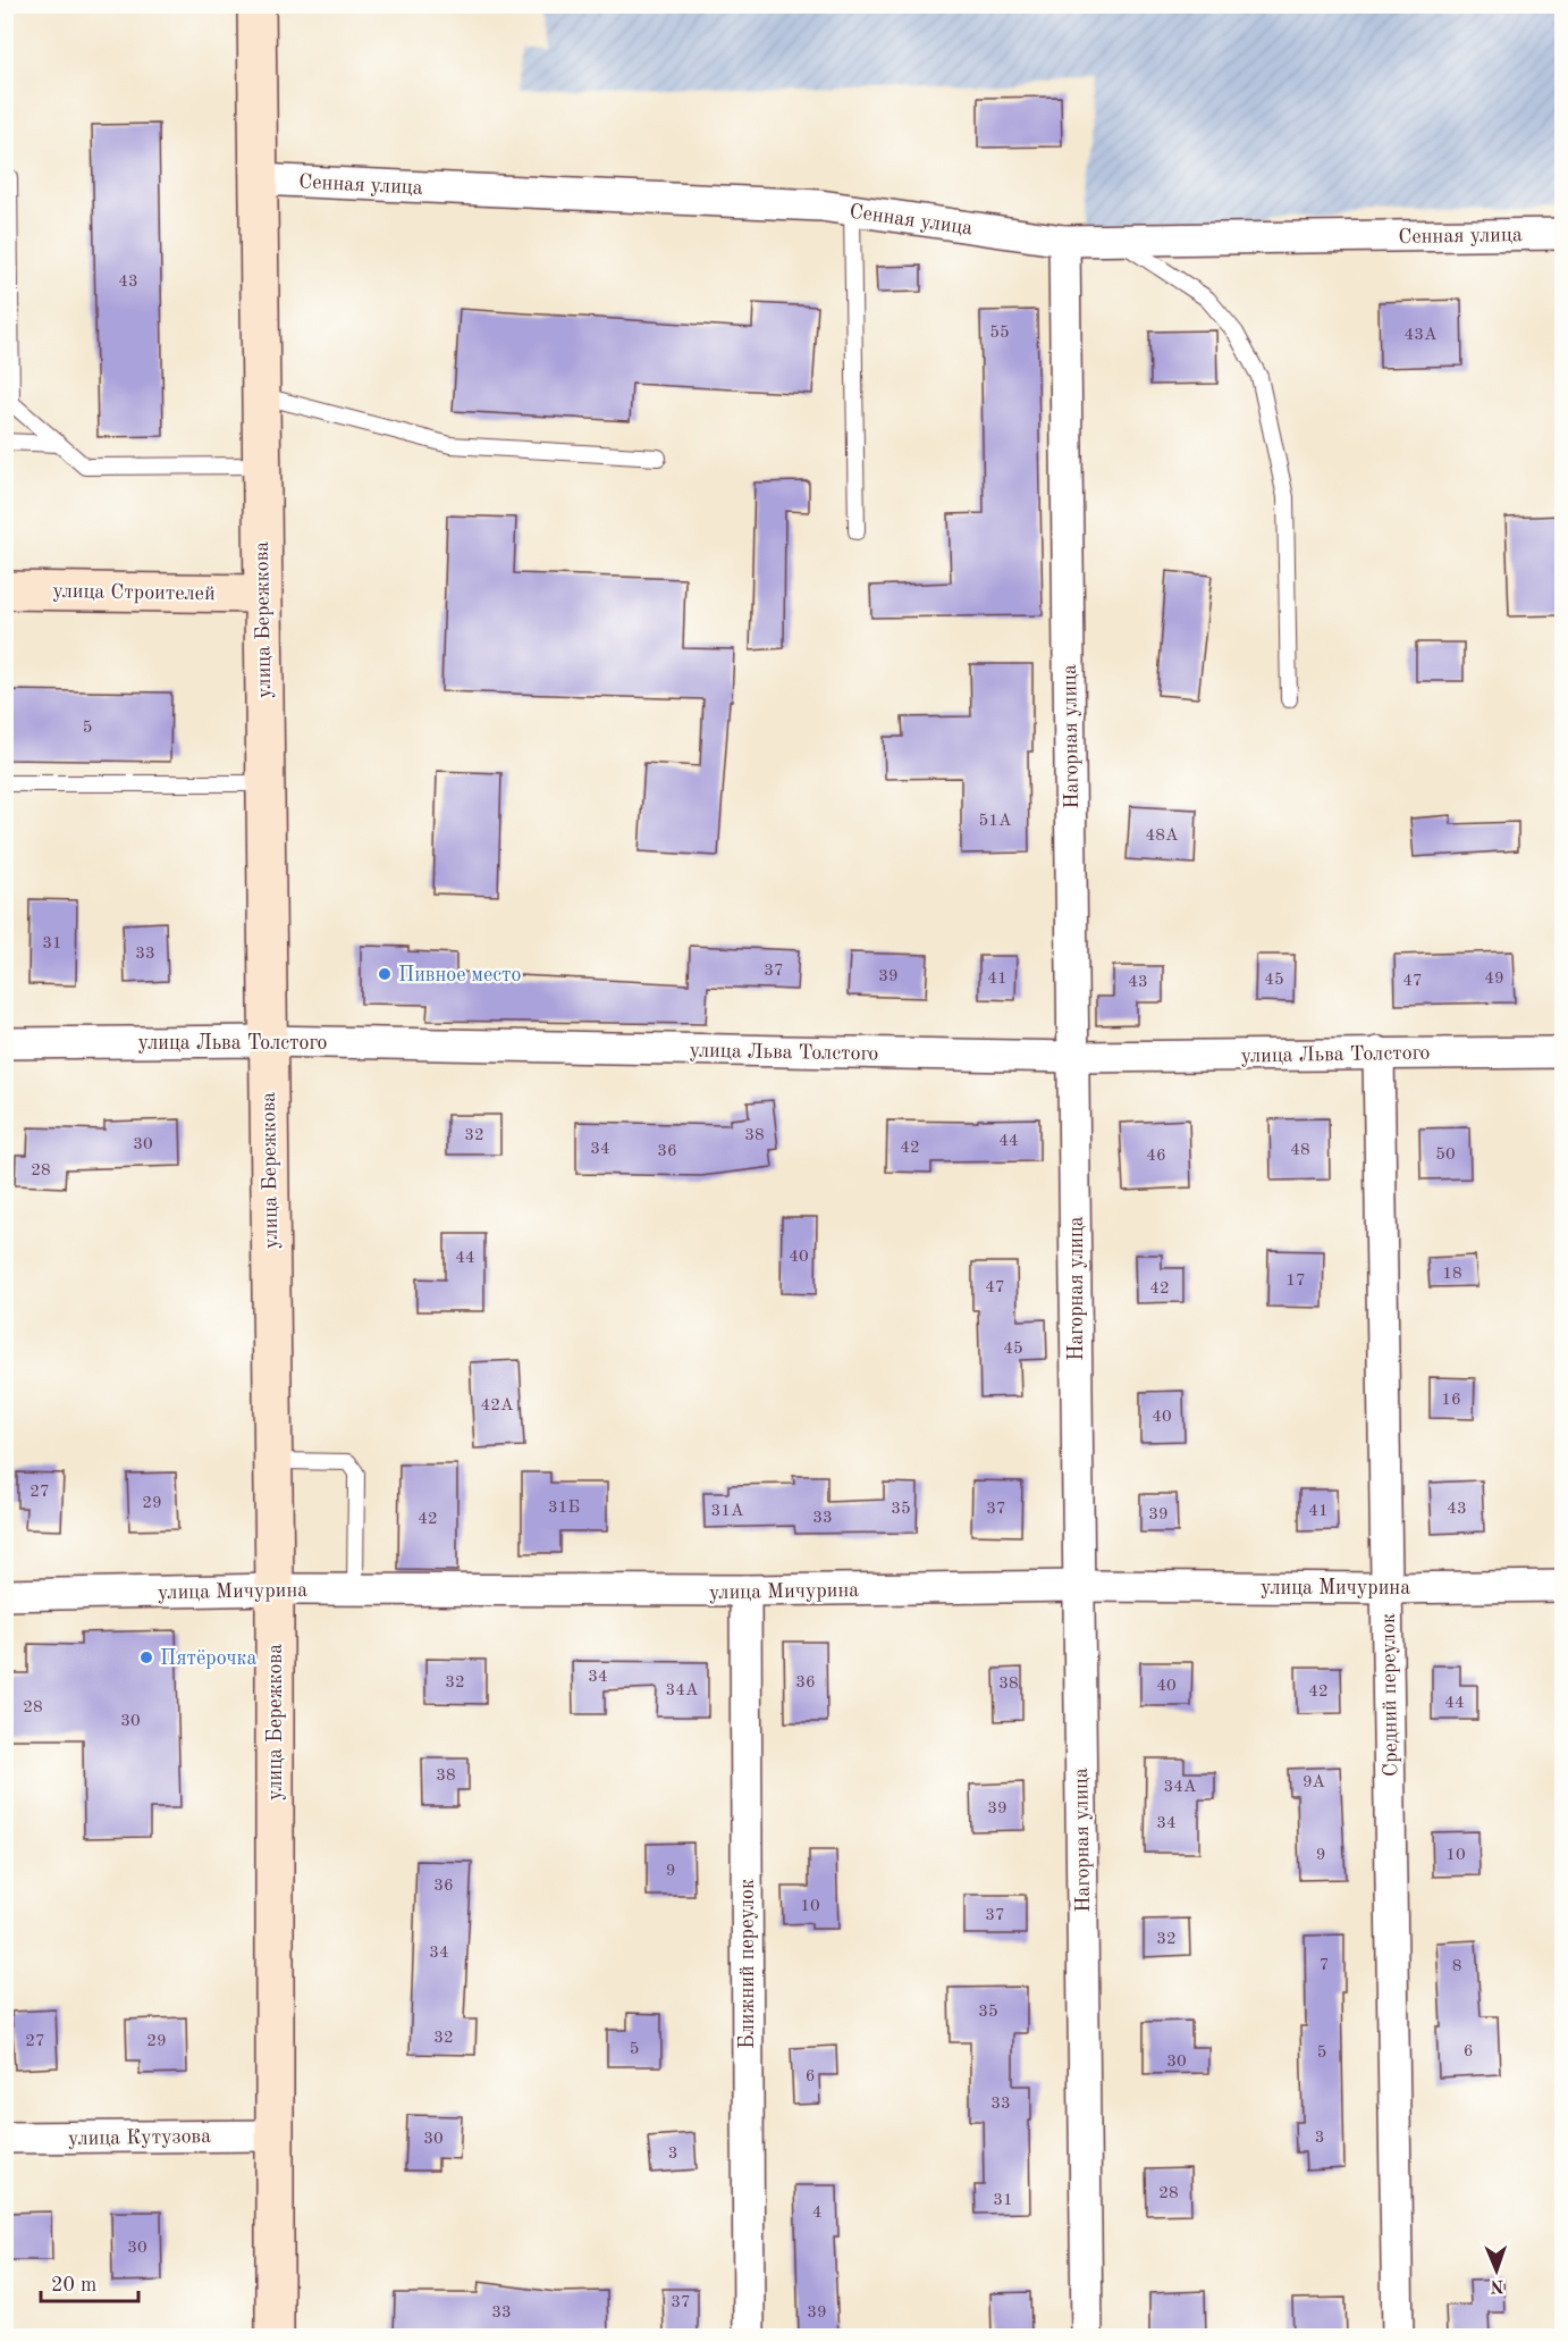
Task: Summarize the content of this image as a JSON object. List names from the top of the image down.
{
  "streets": {
    "street": [
      "Сенная улица",
      "улица Строителей",
      "улица Бережкова",
      "Нагорная улица",
      "улица Льва Толстого",
      "улица Мичурина",
      "Средний переулок",
      "Ближний переулок",
      "улица Кутузова"
    ]
  },
  "crossings": [
    ["Сенная улица", "улица Бережкова"],
    ["Сенная улица", "Нагорная улица"],
    ["улица Строителей", "улица Бережкова"],
    ["улица Бережкова", "улица Льва Толстого"],
    ["улица Бережкова", "улица Мичурина"],
    ["улица Бережкова", "улица Кутузова"],
    ["Нагорная улица", "улица Льва Толстого"],
    ["Нагорная улица", "улица Мичурина"],
    ["улица Льва Толстого", "Средний переулок"],
    ["улица Мичурина", "Средний переулок"],
    ["улица Мичурина", "Ближний переулок"]
  ],
  "places": ["Пивное место", "Пятёрочка"],
  "house_numbers": [
    "43",
    "55",
    "43А",
    "5",
    "51А",
    "48А",
    "31",
    "33",
    "37",
    "39",
    "41",
    "49",
    "45",
    "47",
    "43",
    "32",
    "38",
    "44",
    "30",
    "42",
    "34",
    "48",
    "36",
    "50",
    "46",
    "28",
    "40",
    "44",
    "18",
    "17",
    "47",
    "42",
    "45",
    "16",
    "42А",
    "40",
    "27",
    "29",
    "31Б",
    "35",
    "37",
    "43",
    "31А",
    "41",
    "39",
    "33",
    "42",
    "34",
    "32",
    "36",
    "38",
    "40",
    "34А",
    "42",
    "44",
    "28",
    "30",
    "38",
    "9А",
    "34А",
    "39",
    "34",
    "9",
    "10",
    "9",
    "36",
    "10",
    "37",
    "32",
    "34",
    "7",
    "8",
    "35",
    "32",
    "27",
    "29",
    "5",
    "6",
    "5",
    "30",
    "6",
    "33",
    "3",
    "30",
    "3",
    "28",
    "31",
    "4",
    "30",
    "37",
    "33",
    "39"
  ],
  "scale_bar": "20 m",
  "north": "bottom"
}
